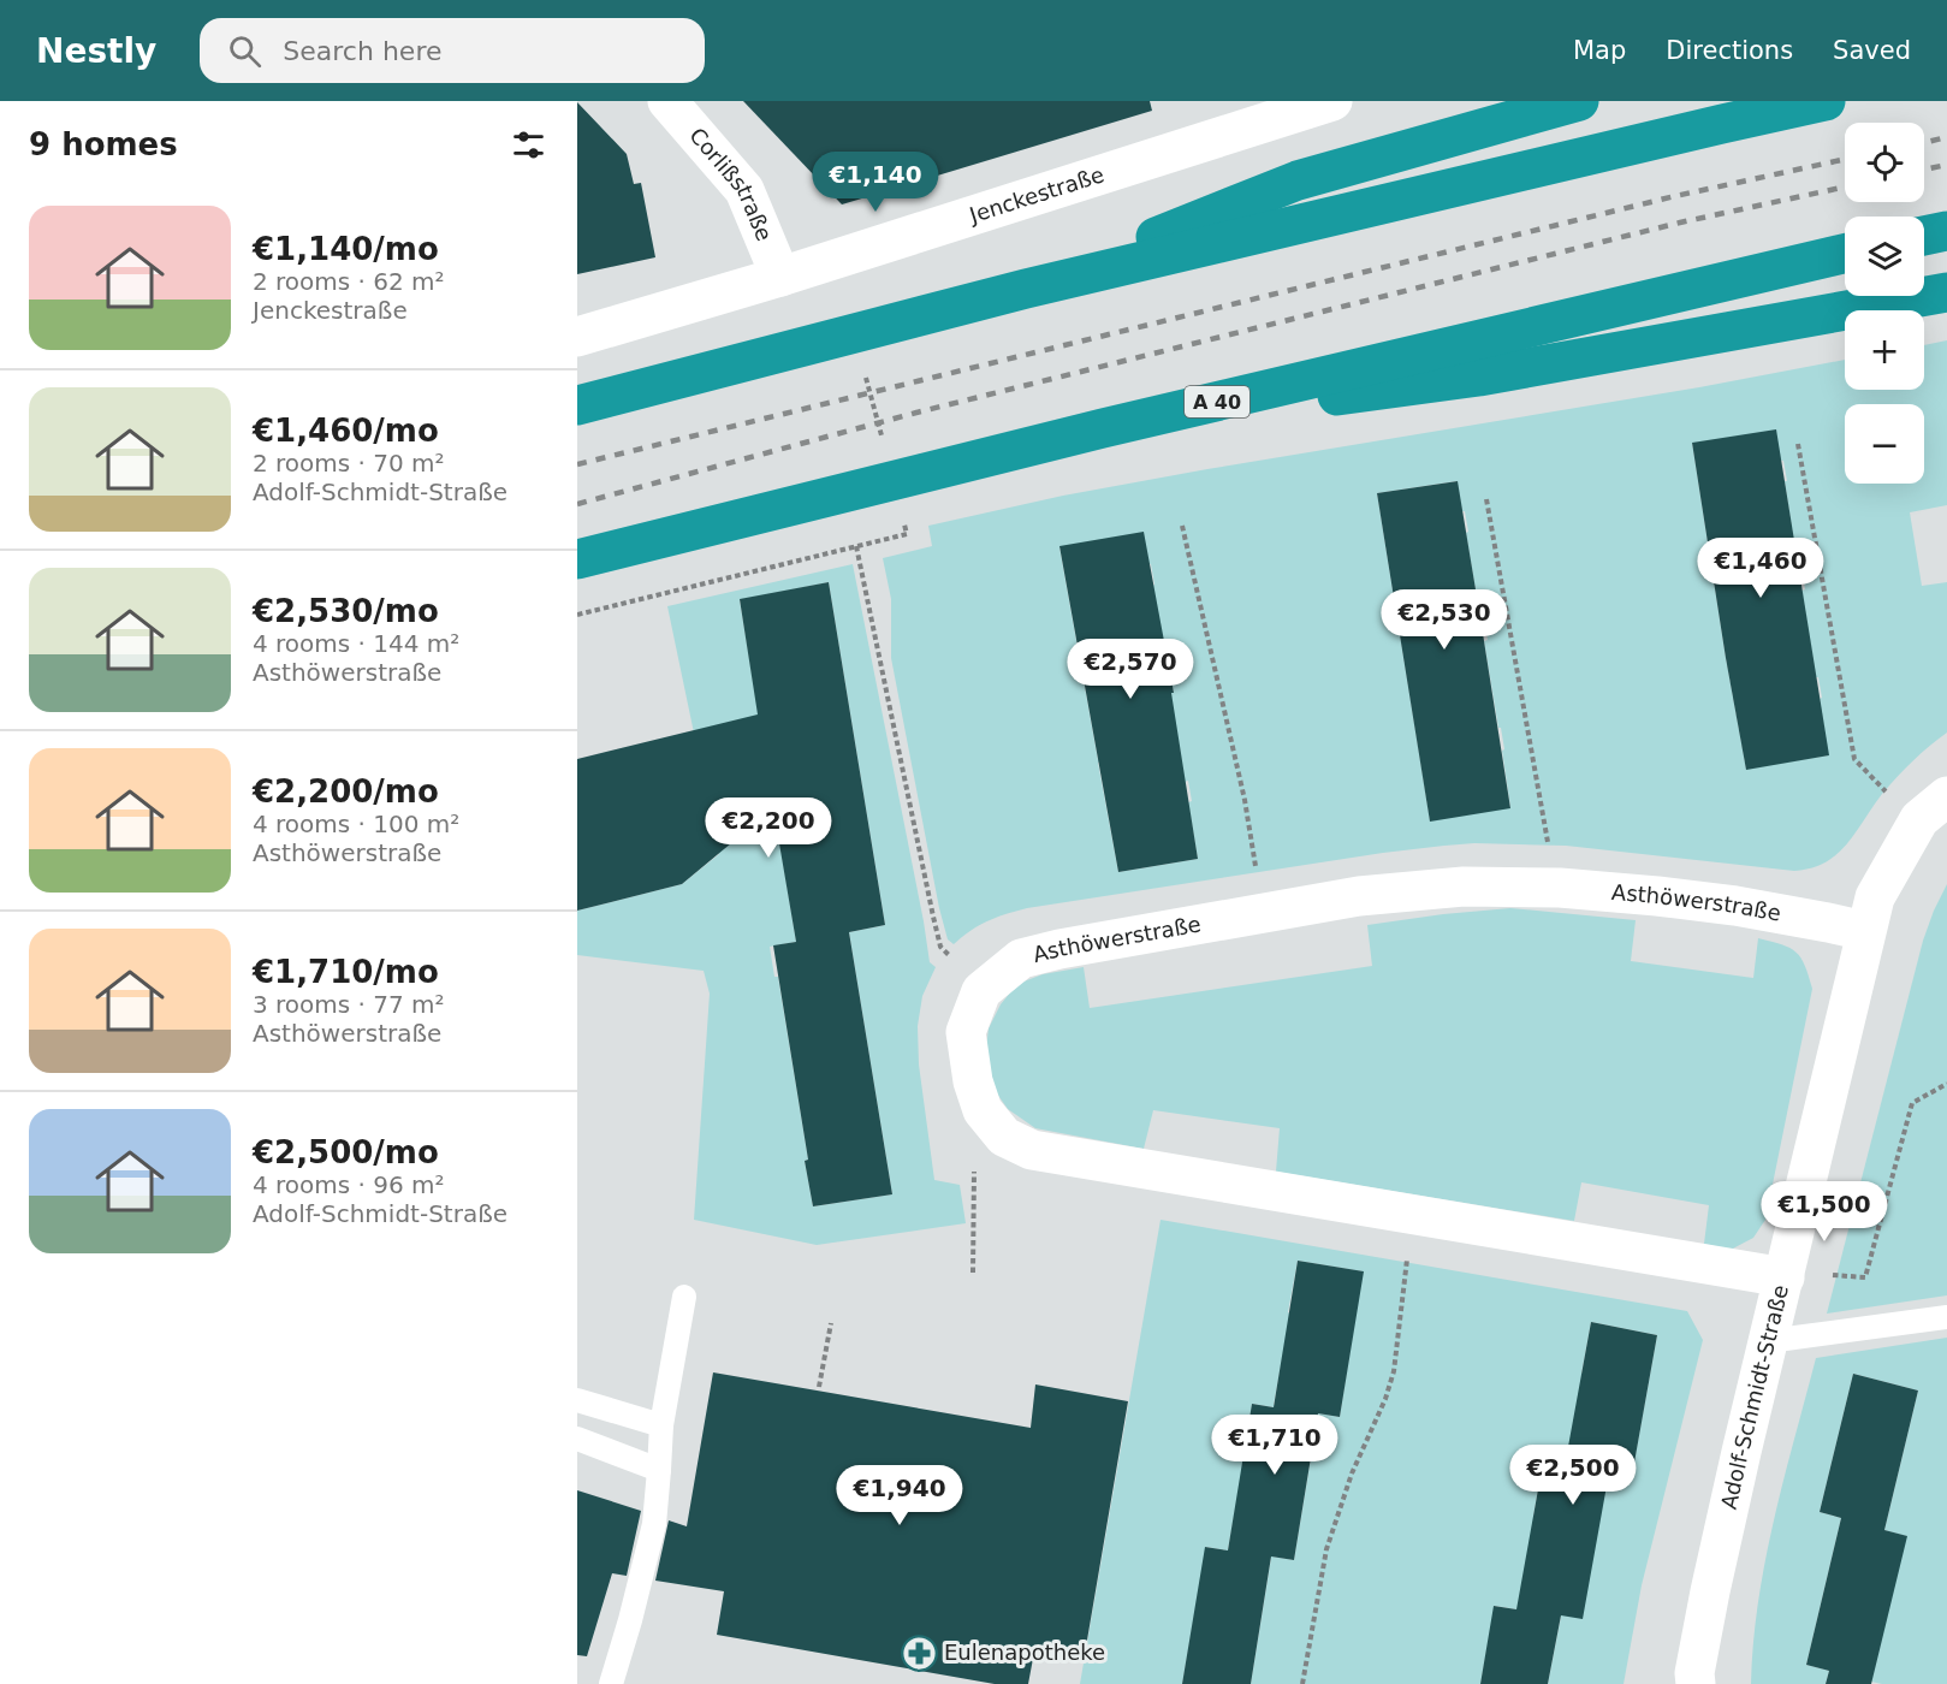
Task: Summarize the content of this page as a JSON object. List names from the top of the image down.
{
  "streets": {
    "highway": ["A 40"],
    "street": [
      "Corlißstraße",
      "Jenckestraße",
      "Asthöwerstraße",
      "Adolf-Schmidt-Straße"
    ]
  },
  "crossings": [
    ["Corlißstraße", "Jenckestraße"],
    ["Asthöwerstraße", "Adolf-Schmidt-Straße"]
  ],
  "places": {
    "pharmacy": ["Eulenapotheke"]
  },
  "page": {
    "header": "Nestly",
    "search": "Search here",
    "nav": ["Map", "Directions", "Saved"],
    "heading": "9 homes",
    "map_buttons": ["+", "−"],
    "price": [
      "€1,140",
      "€1,460",
      "€2,530",
      "€2,570",
      "€2,200",
      "€1,500",
      "€1,710",
      "€2,500",
      "€1,940"
    ],
    "list": [
      {
        "name": "€1,140/mo",
        "note": "2 rooms · 62 m² · Jenckestraße"
      },
      {
        "name": "€1,460/mo",
        "note": "2 rooms · 70 m² · Adolf-Schmidt-Straße"
      },
      {
        "name": "€2,530/mo",
        "note": "4 rooms · 144 m² · Asthöwerstraße"
      },
      {
        "name": "€2,200/mo",
        "note": "4 rooms · 100 m² · Asthöwerstraße"
      },
      {
        "name": "€1,710/mo",
        "note": "3 rooms · 77 m² · Asthöwerstraße"
      },
      {
        "name": "€2,500/mo",
        "note": "4 rooms · 96 m² · Adolf-Schmidt-Straße"
      }
    ]
  }
}
